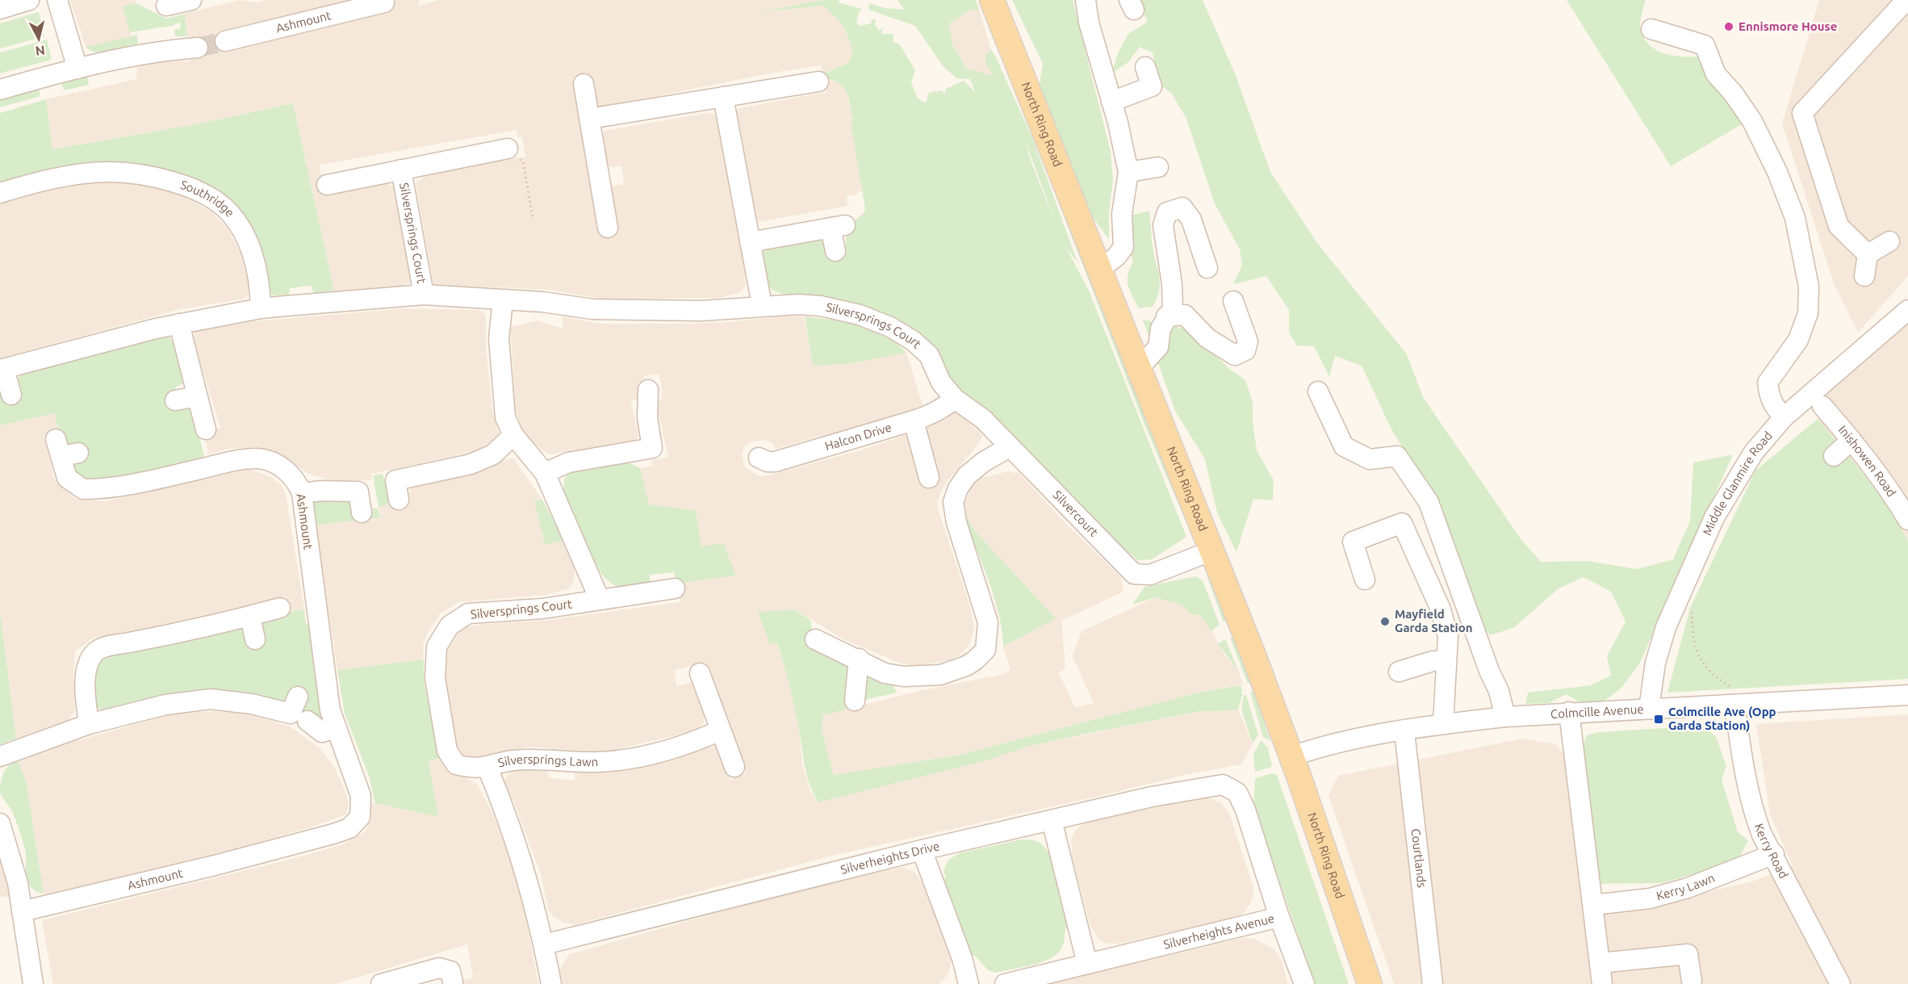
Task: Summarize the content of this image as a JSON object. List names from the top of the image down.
{
  "streets": {
    "main road": ["North Ring Road"],
    "street": [
      "Ashmount",
      "Southridge",
      "Silversprings Court",
      "Halcon Drive",
      "Inishowen Road",
      "Middle Glanmire Road",
      "Silvercourt",
      "Colmcille Avenue",
      "Silversprings Lawn",
      "Kerry Road",
      "Courtlands",
      "Silverheights Drive",
      "Kerry Lawn",
      "Silverheights Avenue"
    ]
  },
  "crossings": [
    ["North Ring Road", "Silvercourt"],
    ["North Ring Road", "Colmcille Avenue"],
    ["Southridge", "Silversprings Court"],
    ["Silversprings Court", "Halcon Drive"],
    ["Silversprings Court", "Silvercourt"],
    ["Silversprings Court", "Silversprings Lawn"],
    ["Halcon Drive", "Silvercourt"],
    ["Middle Glanmire Road", "Colmcille Avenue"],
    ["Colmcille Avenue", "Kerry Road"],
    ["Colmcille Avenue", "Courtlands"],
    ["Silversprings Lawn", "Silverheights Drive"],
    ["Kerry Road", "Kerry Lawn"],
    ["Silverheights Drive", "Silverheights Avenue"]
  ],
  "places": {
    "other": ["Ennismore House", "Mayfield Garda Station"],
    "transit": ["Colmcille Ave (Opp Garda Station)"]
  },
  "north": "bottom"
}
